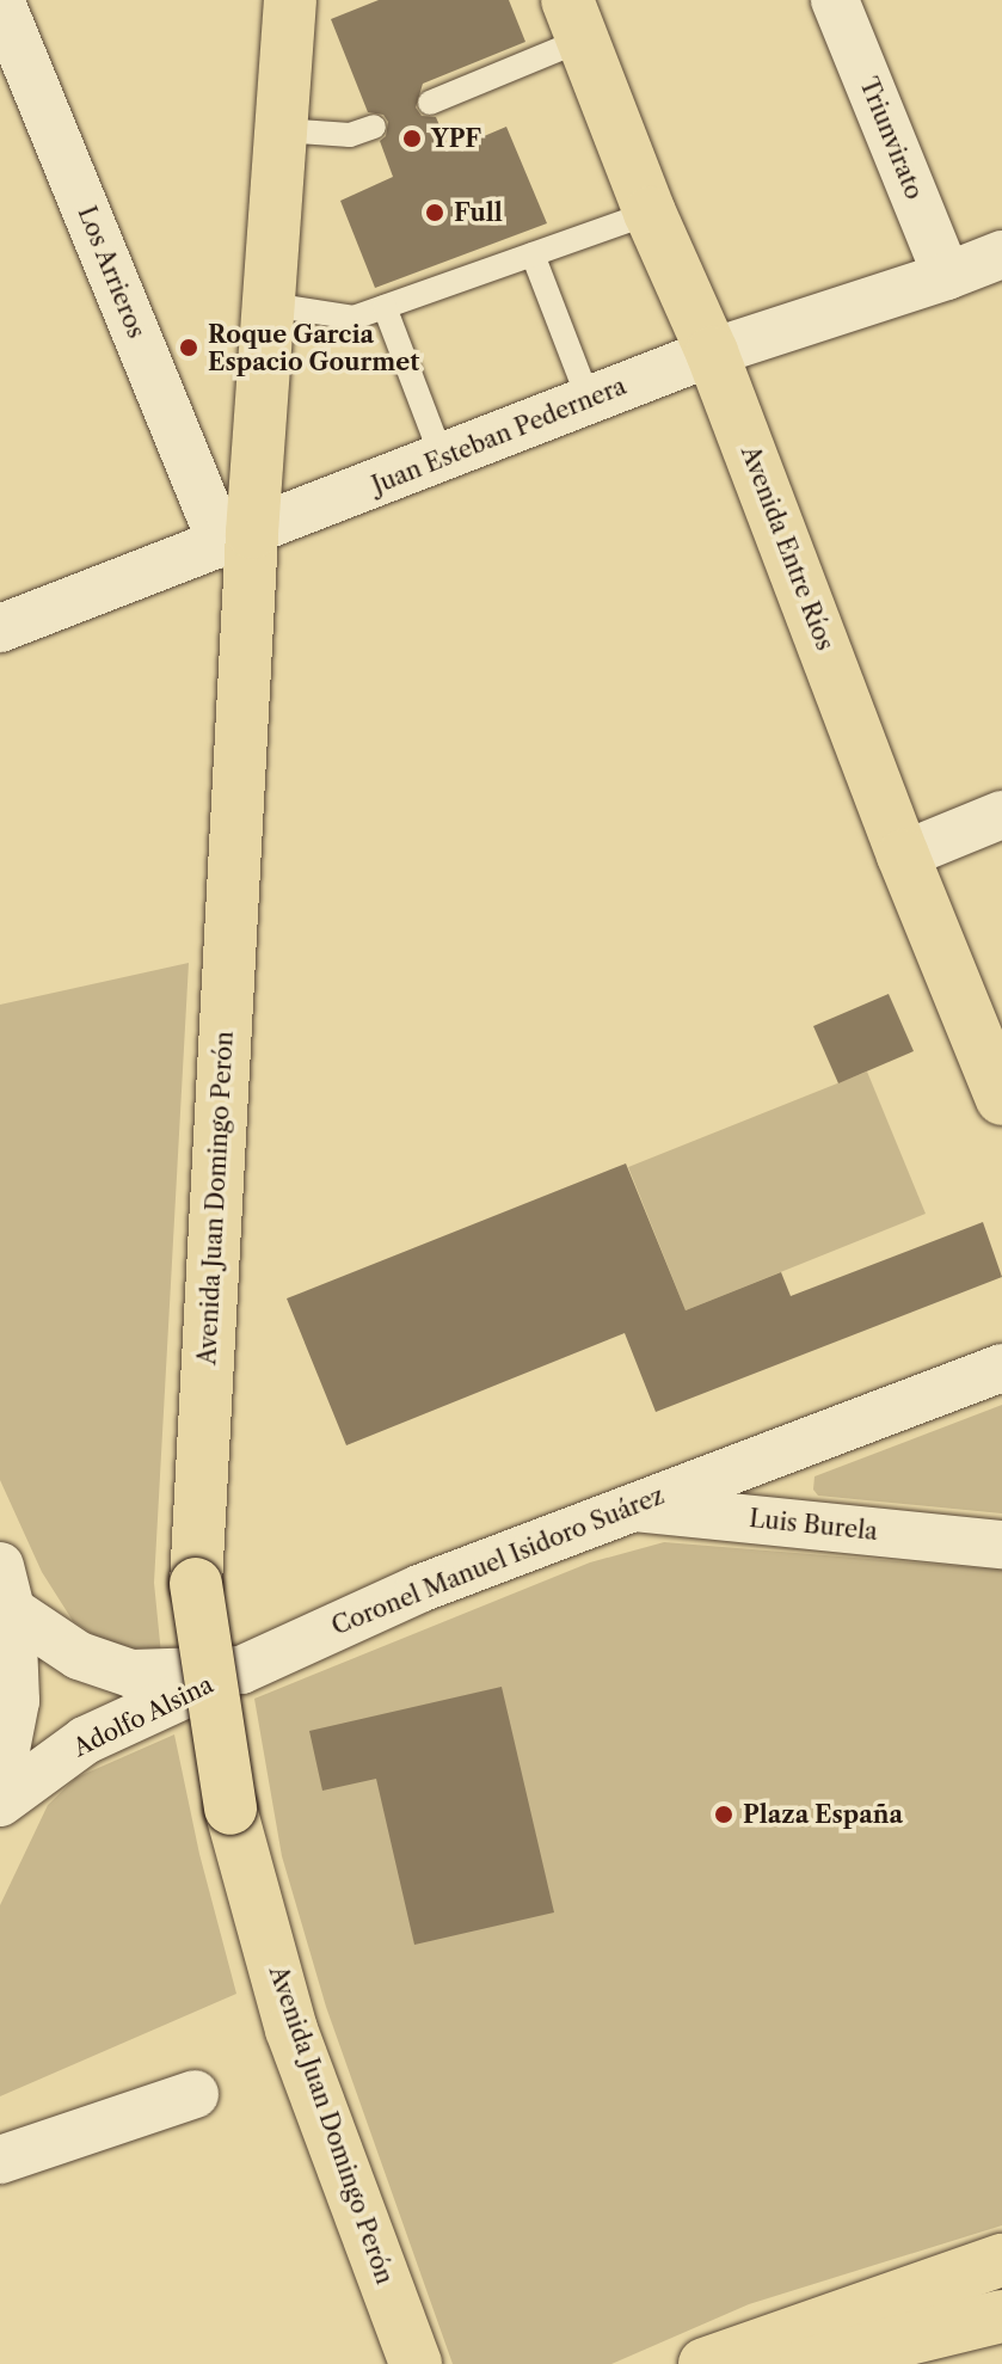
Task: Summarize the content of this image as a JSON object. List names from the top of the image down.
{
  "streets": {
    "main road": ["Avenida Entre Ríos", "Avenida Juan Domingo Perón"],
    "street": [
      "Triunvirato",
      "Los Arrieros",
      "Juan Esteban Pedernera",
      "Luis Burela",
      "Coronel Manuel Isidoro Suárez",
      "Adolfo Alsina"
    ]
  },
  "crossings": [
    ["Triunvirato", "Juan Esteban Pedernera"],
    ["Los Arrieros", "Juan Esteban Pedernera"],
    ["Los Arrieros", "Avenida Juan Domingo Perón"],
    ["Juan Esteban Pedernera", "Avenida Entre Ríos"],
    ["Juan Esteban Pedernera", "Avenida Juan Domingo Perón"],
    ["Luis Burela", "Coronel Manuel Isidoro Suárez"],
    ["Coronel Manuel Isidoro Suárez", "Adolfo Alsina"]
  ],
  "places": [
    "YPF",
    "Full",
    "Roque Garcia Espacio Gourmet",
    "Plaza España"
  ]
}
